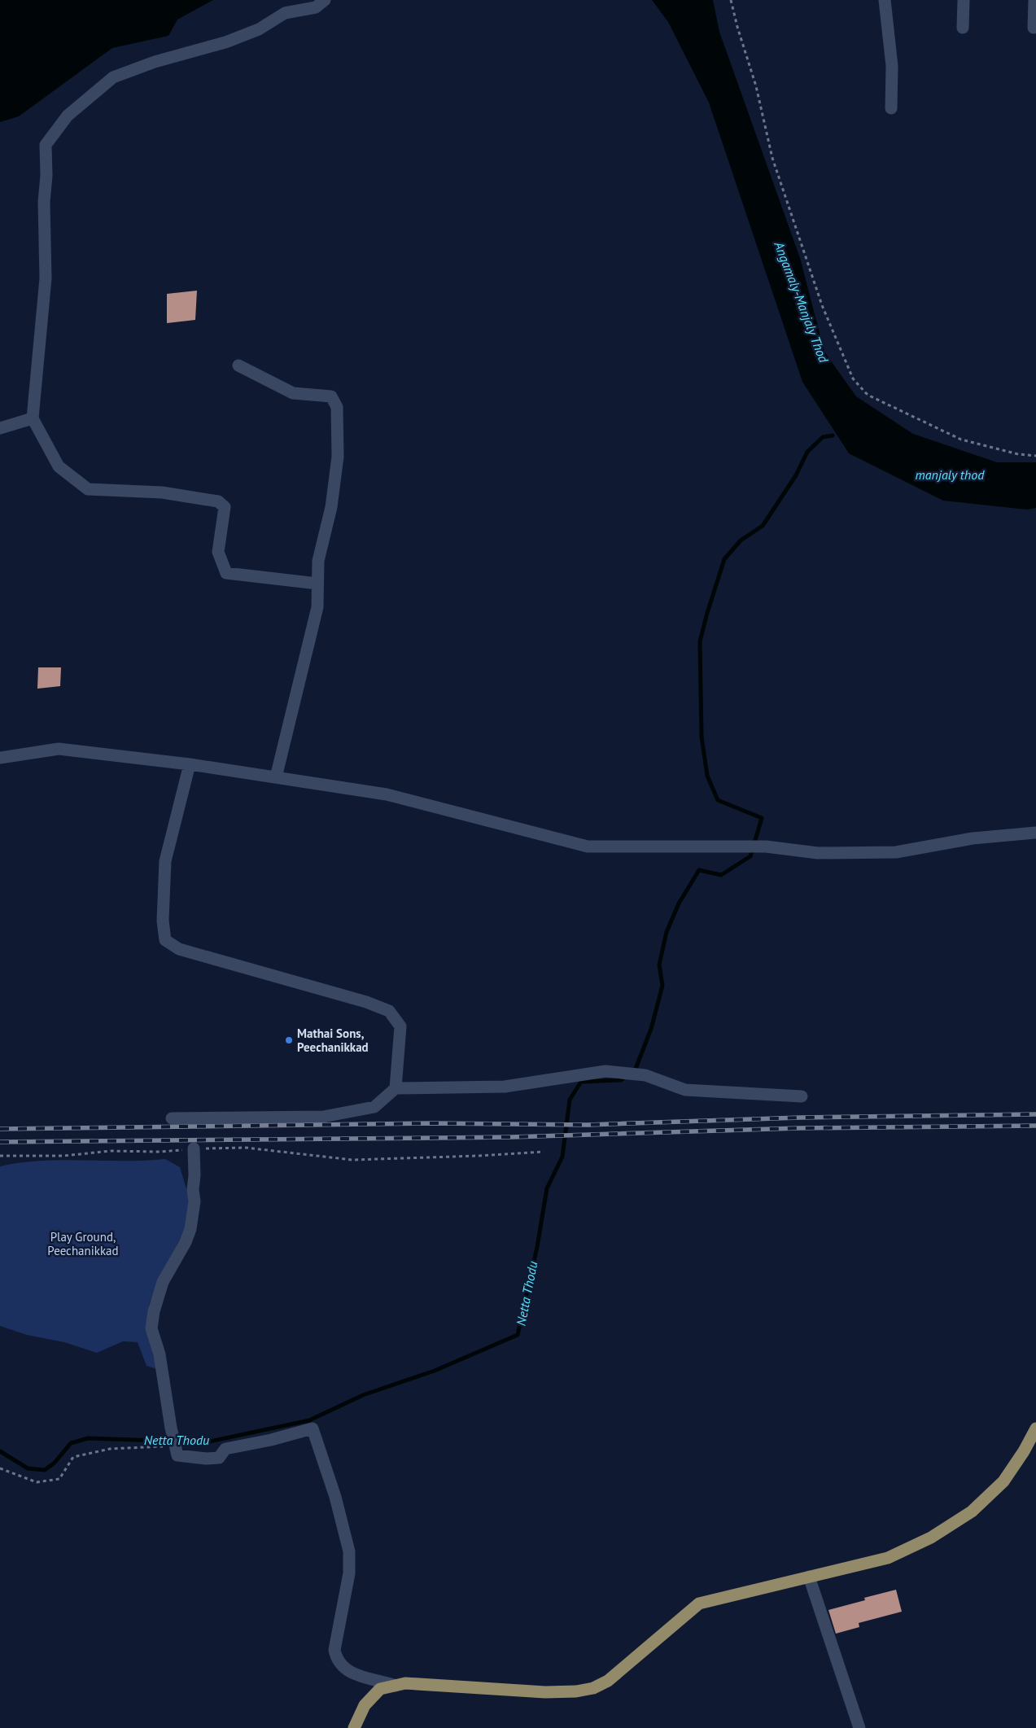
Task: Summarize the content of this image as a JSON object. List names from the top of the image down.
{
  "water": ["Angamaly-Manjaly Thod", "manjaly thod", "Netta Thodu"],
  "parks": ["Play Ground, Peechanikkad"],
  "places": ["Mathai Sons, Peechanikkad"]
}
